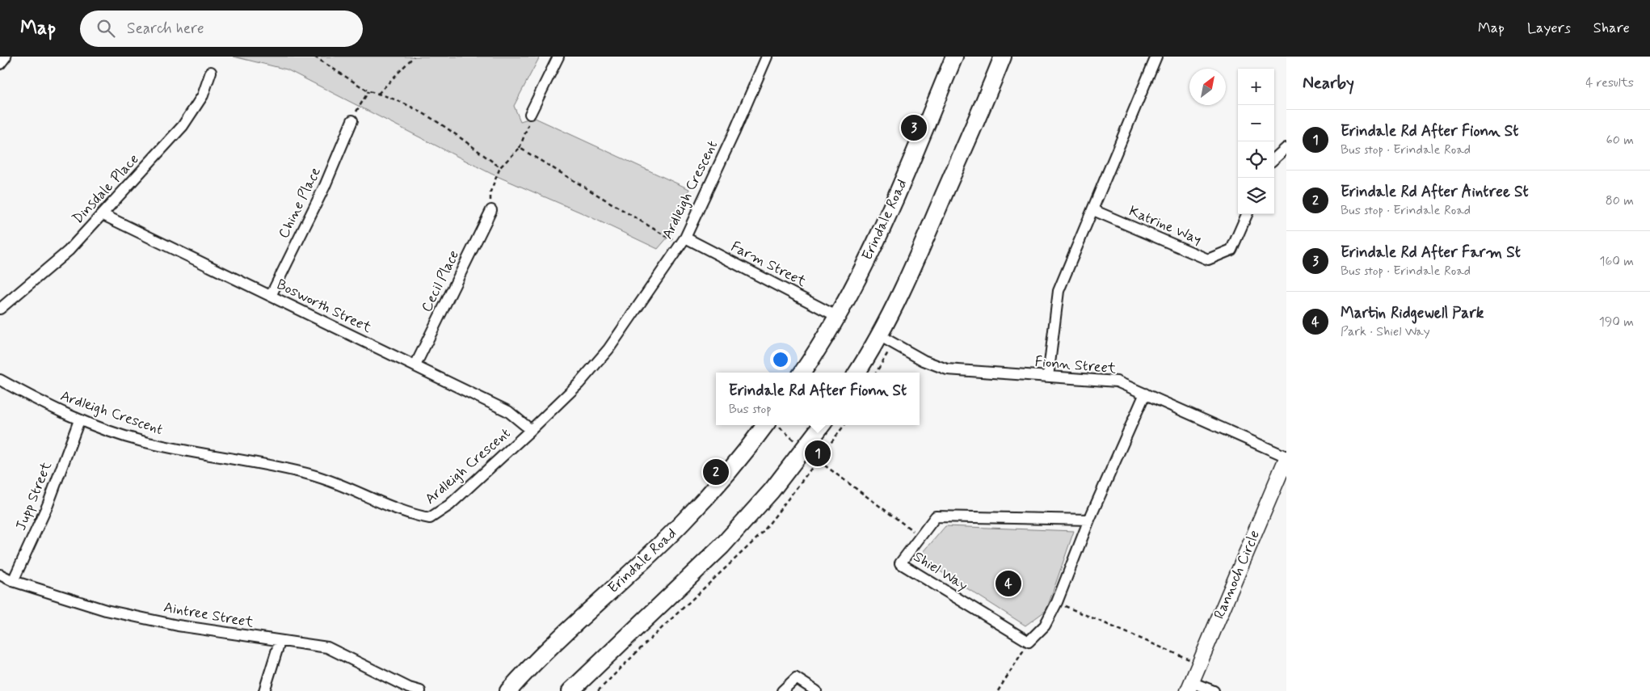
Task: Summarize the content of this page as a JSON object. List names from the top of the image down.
{
  "streets": {
    "main road": ["Erindale Road"],
    "street": [
      "Dinsdale Place",
      "Ardleigh Crescent",
      "Chine Place",
      "Katrine Way",
      "Farm Street",
      "Cecil Place",
      "Bosworth Street",
      "Fionn Street",
      "Jupp Street",
      "Shiel Way",
      "Rannoch Circle",
      "Aintree Street"
    ]
  },
  "crossings": [
    ["Dinsdale Place", "Bosworth Street"],
    ["Ardleigh Crescent", "Farm Street"],
    ["Ardleigh Crescent", "Bosworth Street"],
    ["Ardleigh Crescent", "Jupp Street"],
    ["Chine Place", "Bosworth Street"],
    ["Erindale Road", "Farm Street"],
    ["Cecil Place", "Bosworth Street"],
    ["Fionn Street", "Rannoch Circle"],
    ["Jupp Street", "Aintree Street"]
  ],
  "north": "top right",
  "page": {
    "header": "Map",
    "search": "Search here",
    "nav": ["Map", "Layers", "Share"],
    "heading": ["Nearby", "4 results"],
    "map_buttons": ["+", "−"],
    "list": [
      {
        "mark": "1",
        "name": "Erindale Rd After Fionn St",
        "note": "Bus stop · Erindale Road",
        "value": "60 m"
      },
      {
        "mark": "2",
        "name": "Erindale Rd After Aintree St",
        "note": "Bus stop · Erindale Road",
        "value": "80 m"
      },
      {
        "mark": "3",
        "name": "Erindale Rd After Farm St",
        "note": "Bus stop · Erindale Road",
        "value": "160 m"
      },
      {
        "mark": "4",
        "name": "Martin Ridgewell Park",
        "note": "Park · Shiel Way",
        "value": "190 m"
      }
    ],
    "pins": [
      "3",
      "1",
      "2",
      "4"
    ],
    "popup": ["Erindale Rd After Fionn St", "Bus stop"]
  }
}
